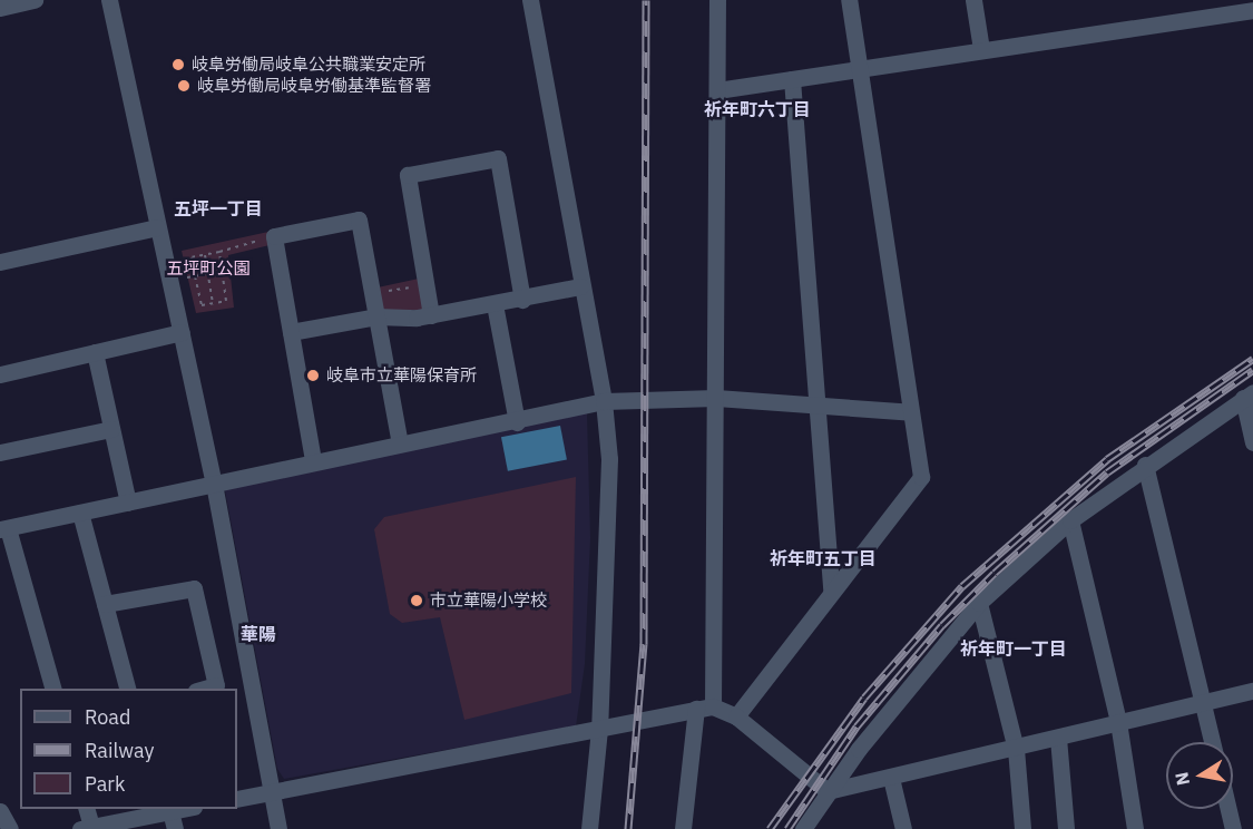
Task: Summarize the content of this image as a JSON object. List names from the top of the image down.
{
  "districts": [
    "祈年町六丁目",
    "五坪一丁目",
    "祈年町五丁目",
    "華陽",
    "祈年町一丁目"
  ],
  "parks": ["五坪町公園"],
  "places": [
    "岐阜労働局岐阜公共職業安定所",
    "岐阜労働局岐阜労働基準監督署",
    "岐阜市立華陽保育所",
    "市立華陽小学校"
  ],
  "legend": ["Road", "Railway", "Park"],
  "north": "left"
}
